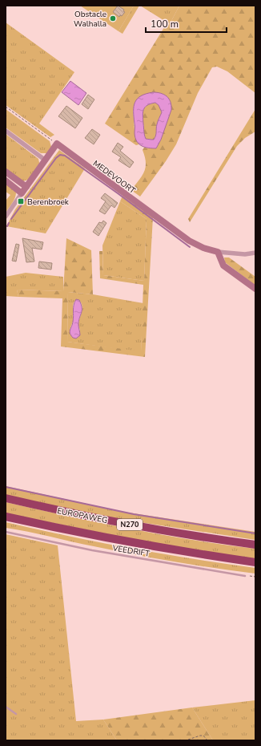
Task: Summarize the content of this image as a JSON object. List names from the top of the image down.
{
  "streets": {
    "highway": ["EUROPAWEG", "N270"],
    "street": ["MEDEVOORT"],
    "lane": ["VEEDRIFT"]
  },
  "places": {
    "other": ["Obstacle Walhalla"],
    "transit": ["Berenbroek"]
  },
  "scale_bar": "100 m"
}
